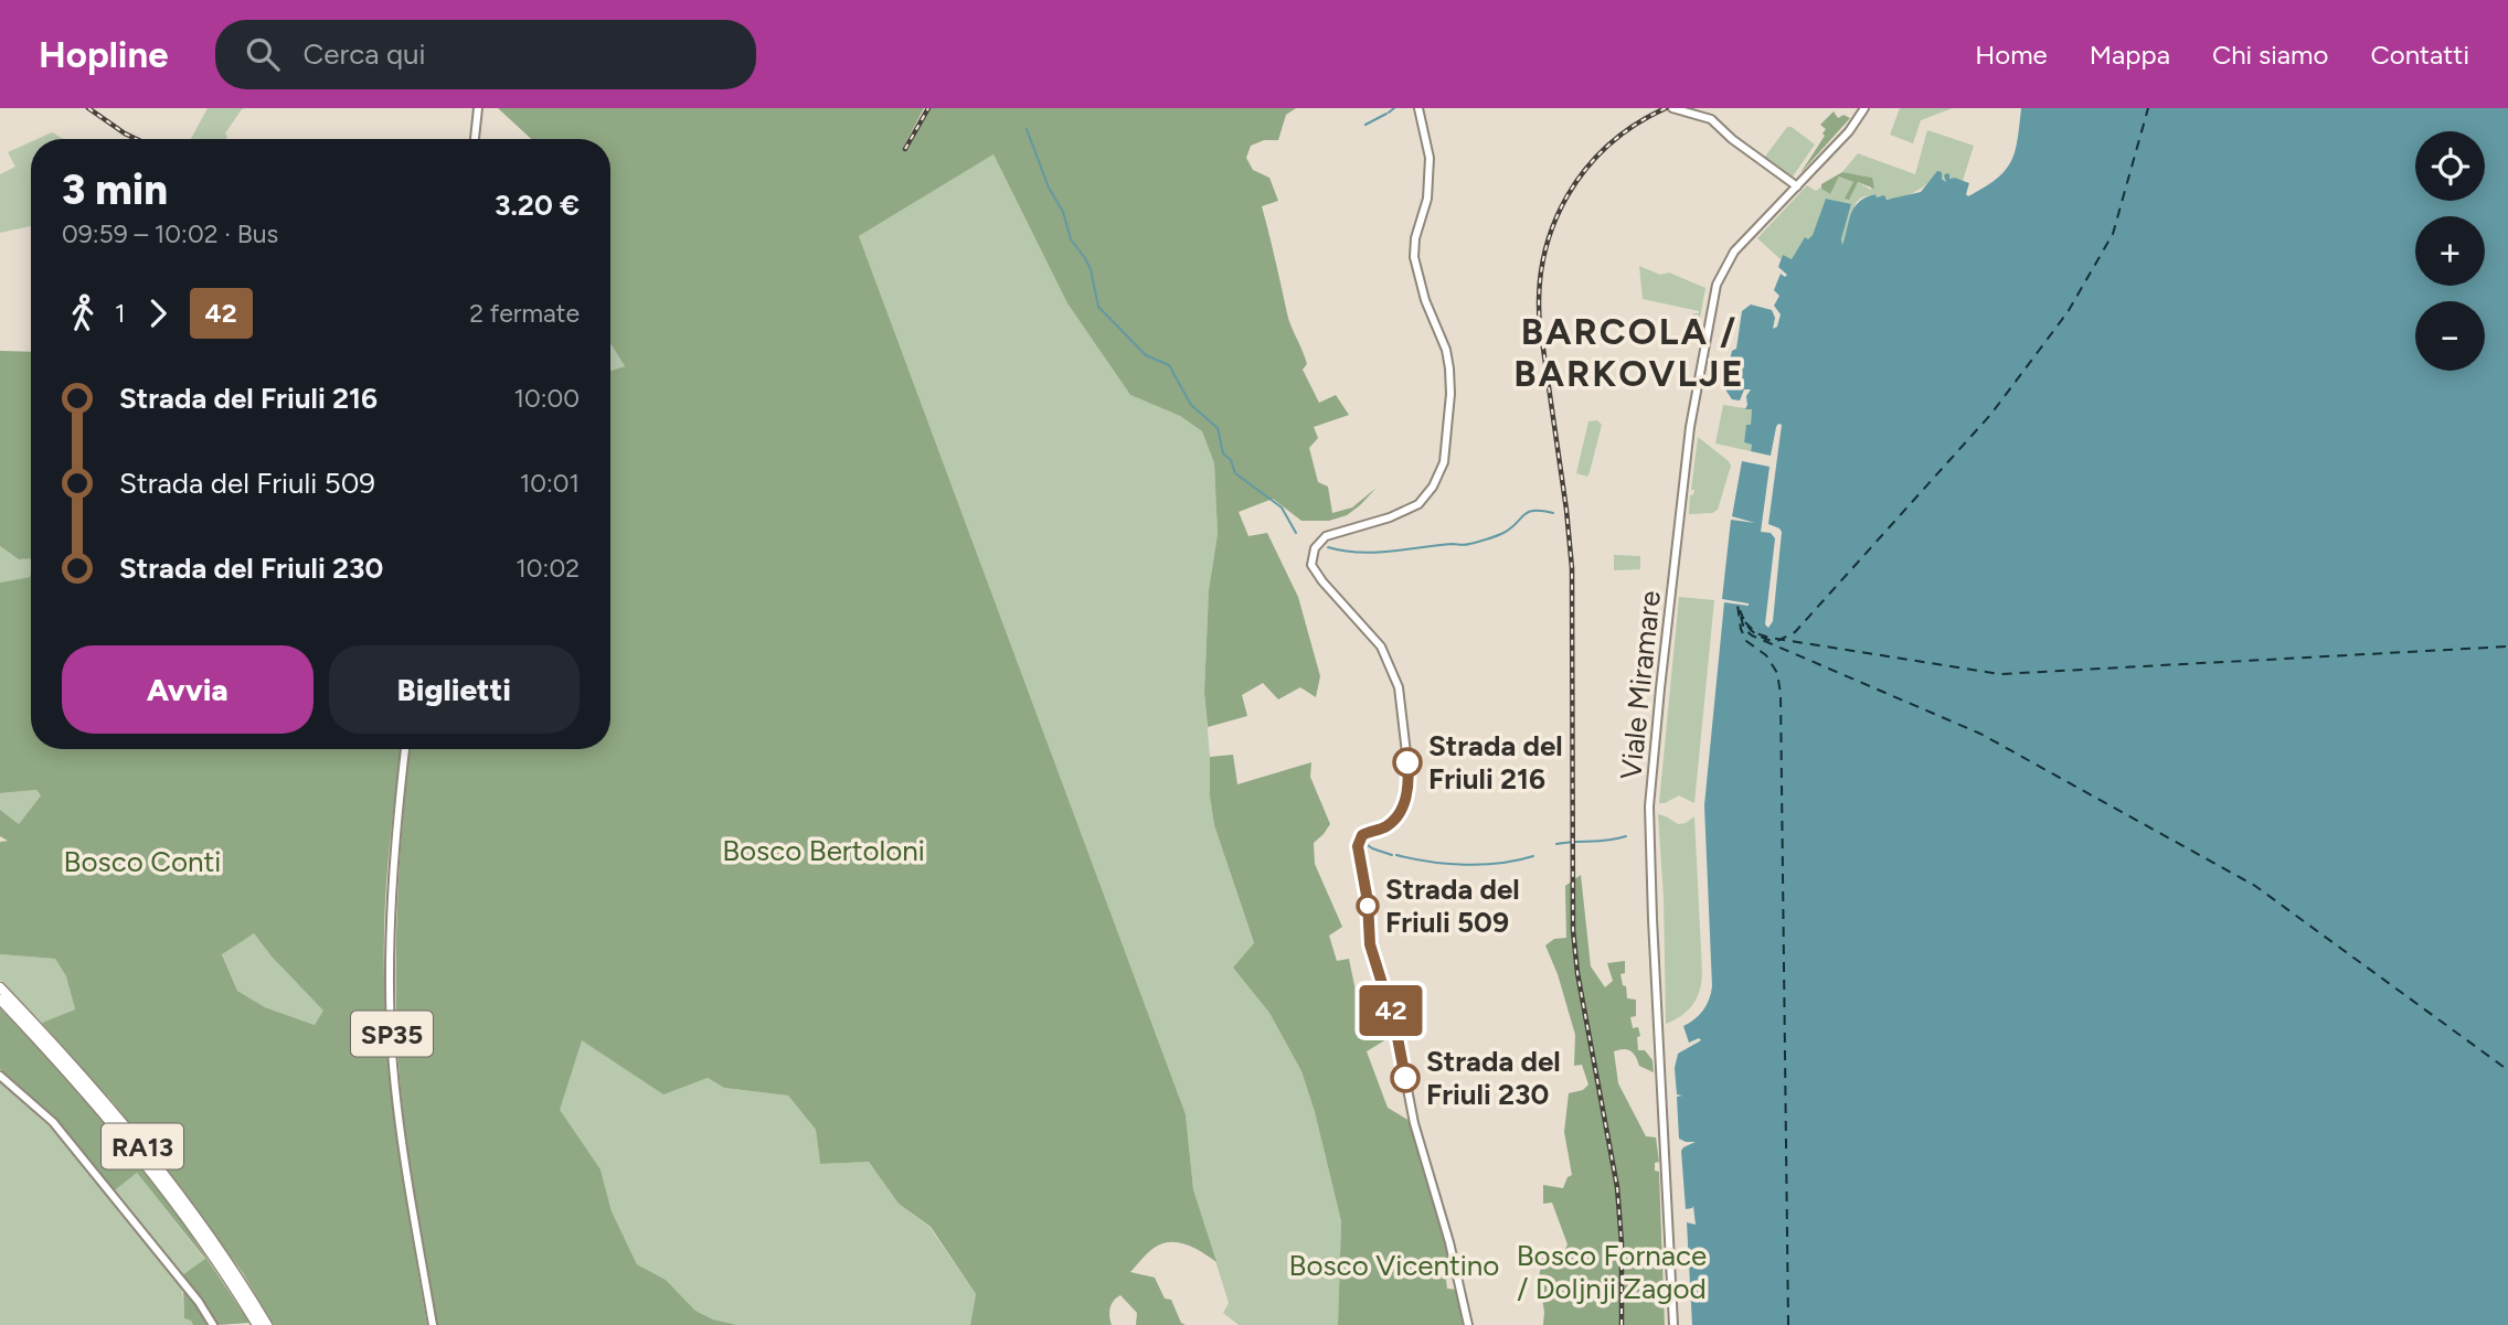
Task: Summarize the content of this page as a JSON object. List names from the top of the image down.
{
  "streets": {
    "highway": ["RA13"],
    "main road": ["Viale Miramare", "SP35"]
  },
  "districts": ["BARCOLA / BARKOVLJE"],
  "parks": [
    "Bosco Bertoloni",
    "Bosco Conti",
    "Bosco Fornace / Doljnji Zagod",
    "Bosco Vicentino"
  ],
  "places": ["Strada del Friuli 216", "Strada del Friuli 509", "Strada del Friuli 230"],
  "lines": ["bus line 42"],
  "page": {
    "header": "Hopline",
    "search": "Cerca qui",
    "nav": [
      "Home",
      "Mappa",
      "Chi siamo",
      "Contatti"
    ],
    "on_map": "42",
    "map_buttons": ["+", "−"],
    "heading": ["3 min", "09:59 – 10:02 · Bus", "3.20 €"],
    "legs": ["1", "42", "2 fermate"],
    "list": [
      {
        "name": "Strada del Friuli 216",
        "value": "10:00"
      },
      {
        "name": "Strada del Friuli 509",
        "value": "10:01"
      },
      {
        "name": "Strada del Friuli 230",
        "value": "10:02"
      }
    ],
    "buttons": ["Avvia", "Biglietti"]
  }
}
